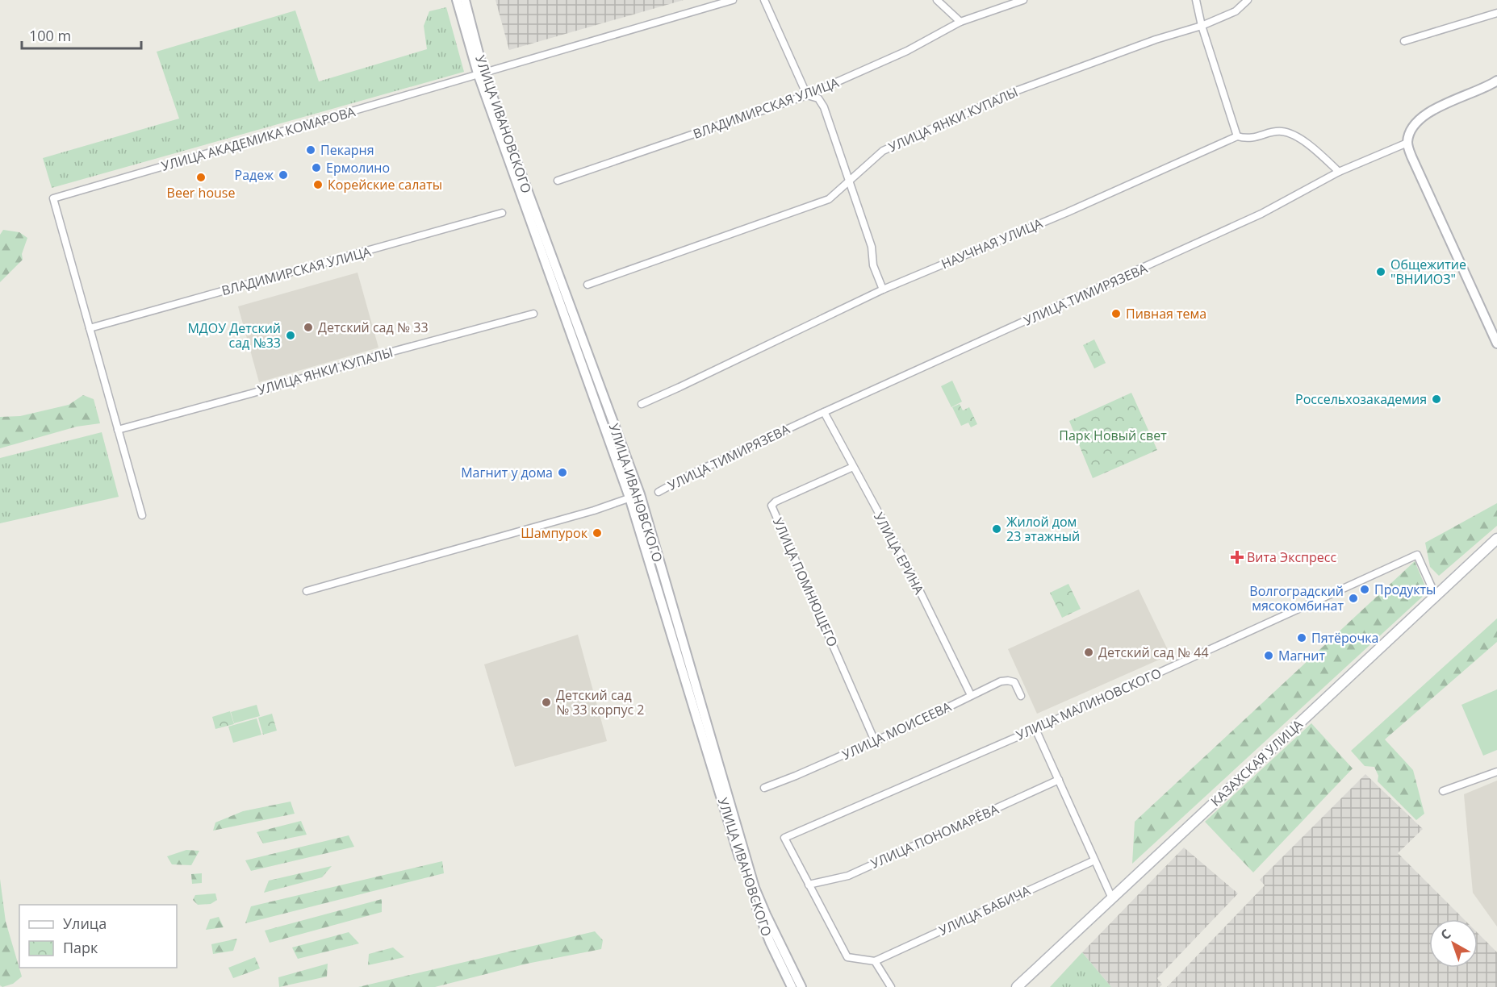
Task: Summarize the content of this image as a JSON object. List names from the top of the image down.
{
  "streets": {
    "main road": ["КАЗАХСКАЯ УЛИЦА"],
    "street": [
      "ВЛАДИМИРСКАЯ УЛИЦА",
      "УЛИЦА ЯНКИ КУПАЛЫ",
      "УЛИЦА ИВАНОВСКОГО",
      "УЛИЦА АКАДЕМИКА КОМАРОВА",
      "НАУЧНАЯ УЛИЦА",
      "УЛИЦА ТИМИРЯЗЕВА",
      "УЛИЦА ЕРИНА",
      "УЛИЦА ПОМНЮЩЕГО",
      "УЛИЦА МАЛИНОВСКОГО",
      "УЛИЦА МОИСЕЕВА",
      "УЛИЦА ПОНОМАРЁВА",
      "УЛИЦА БАБИЧА"
    ]
  },
  "crossings": [
    ["ВЛАДИМИРСКАЯ УЛИЦА", "УЛИЦА АКАДЕМИКА КОМАРОВА"],
    ["УЛИЦА ИВАНОВСКОГО", "УЛИЦА АКАДЕМИКА КОМАРОВА"],
    ["НАУЧНАЯ УЛИЦА", "УЛИЦА ТИМИРЯЗЕВА"],
    ["УЛИЦА ТИМИРЯЗЕВА", "УЛИЦА ЕРИНА"],
    ["УЛИЦА ЕРИНА", "УЛИЦА ПОМНЮЩЕГО"],
    ["УЛИЦА ЕРИНА", "УЛИЦА МОИСЕЕВА"],
    ["УЛИЦА ПОМНЮЩЕГО", "УЛИЦА МОИСЕЕВА"],
    ["УЛИЦА МАЛИНОВСКОГО", "КАЗАХСКАЯ УЛИЦА"],
    ["УЛИЦА МАЛИНОВСКОГО", "УЛИЦА ПОНОМАРЁВА"]
  ],
  "parks": ["Парк Новый свет"],
  "places": {
    "other": [
      "Пекарня",
      "Ермолино",
      "Радеж",
      "Beer house",
      "Корейские салаты",
      "Общежитие \"ВНИИОЗ\"",
      "Пивная тема",
      "Детский сад № 33",
      "МДОУ Детский сад №33",
      "Россельхозакадемия",
      "Магнит у дома",
      "Жилой дом 23 этажный",
      "Шампурок",
      "Продукты",
      "Волгоградский мясокомбинат",
      "Пятёрочка",
      "Детский сад № 44",
      "Магнит",
      "Детский сад № 33 корпус 2"
    ],
    "health": ["Вита Экспресс"]
  },
  "legend": ["Улица", "Парк"],
  "scale_bar": "100 m",
  "north": "top left"
}
